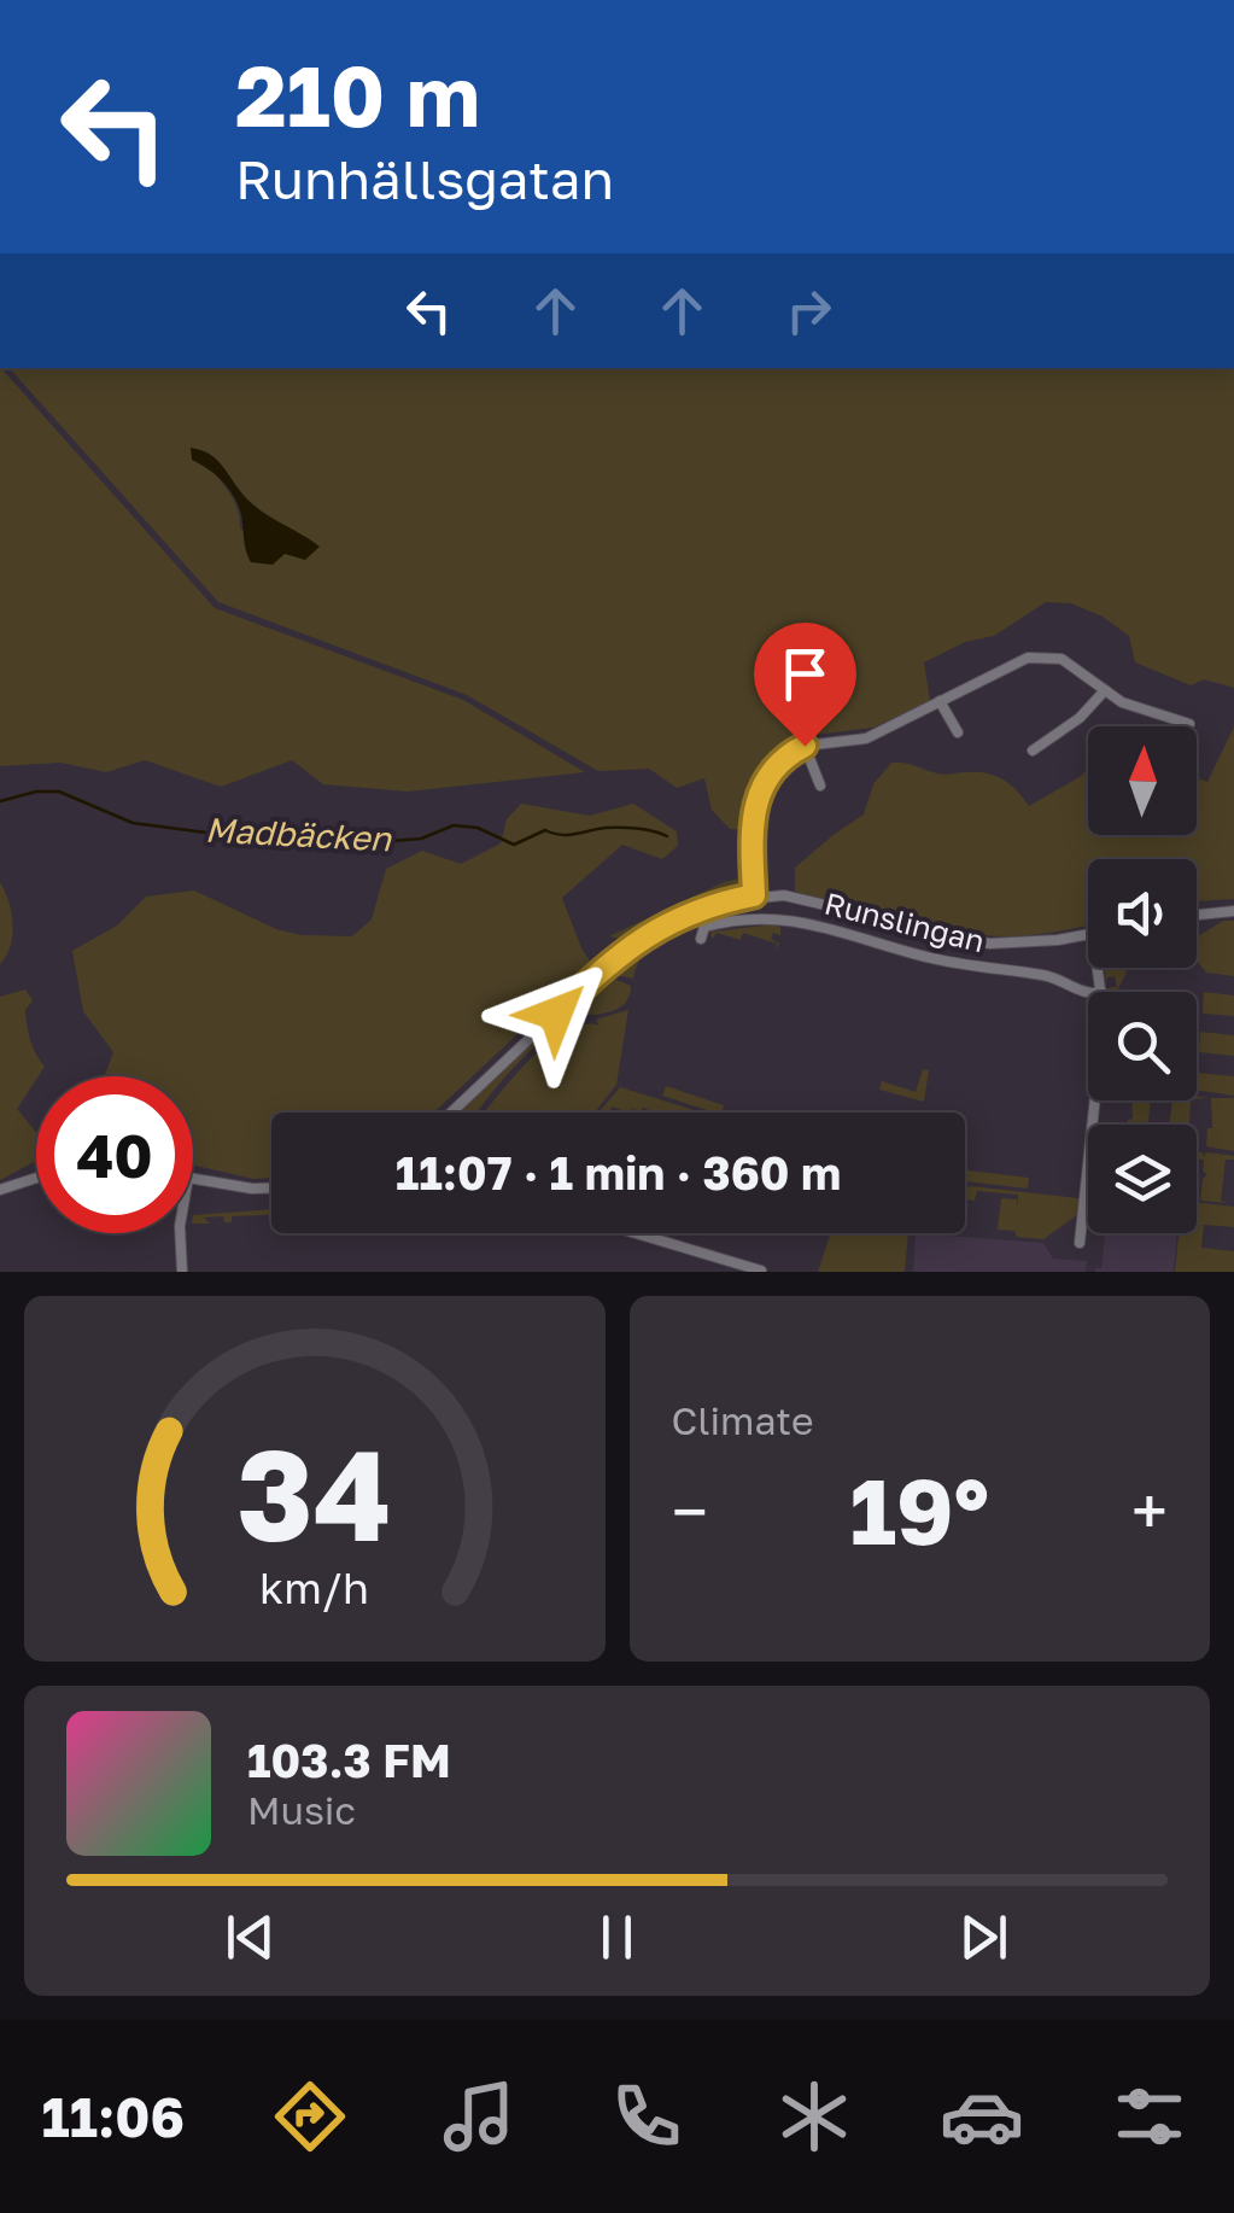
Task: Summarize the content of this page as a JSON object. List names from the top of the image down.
{
  "streets": {
    "street": ["Runslingan"]
  },
  "water": ["Madbäcken"],
  "north": "top",
  "page": {
    "turn": ["210 m", "Runhällsgatan"],
    "limit": "40",
    "trip": "11:07 · 1 min · 360 m",
    "tile": "Climate",
    "heat": ["−", "19°", "+"],
    "song": ["103.3 FM", "Music"],
    "tabs": "11:06",
    "gauge": ["34", "km/h"]
  }
}
